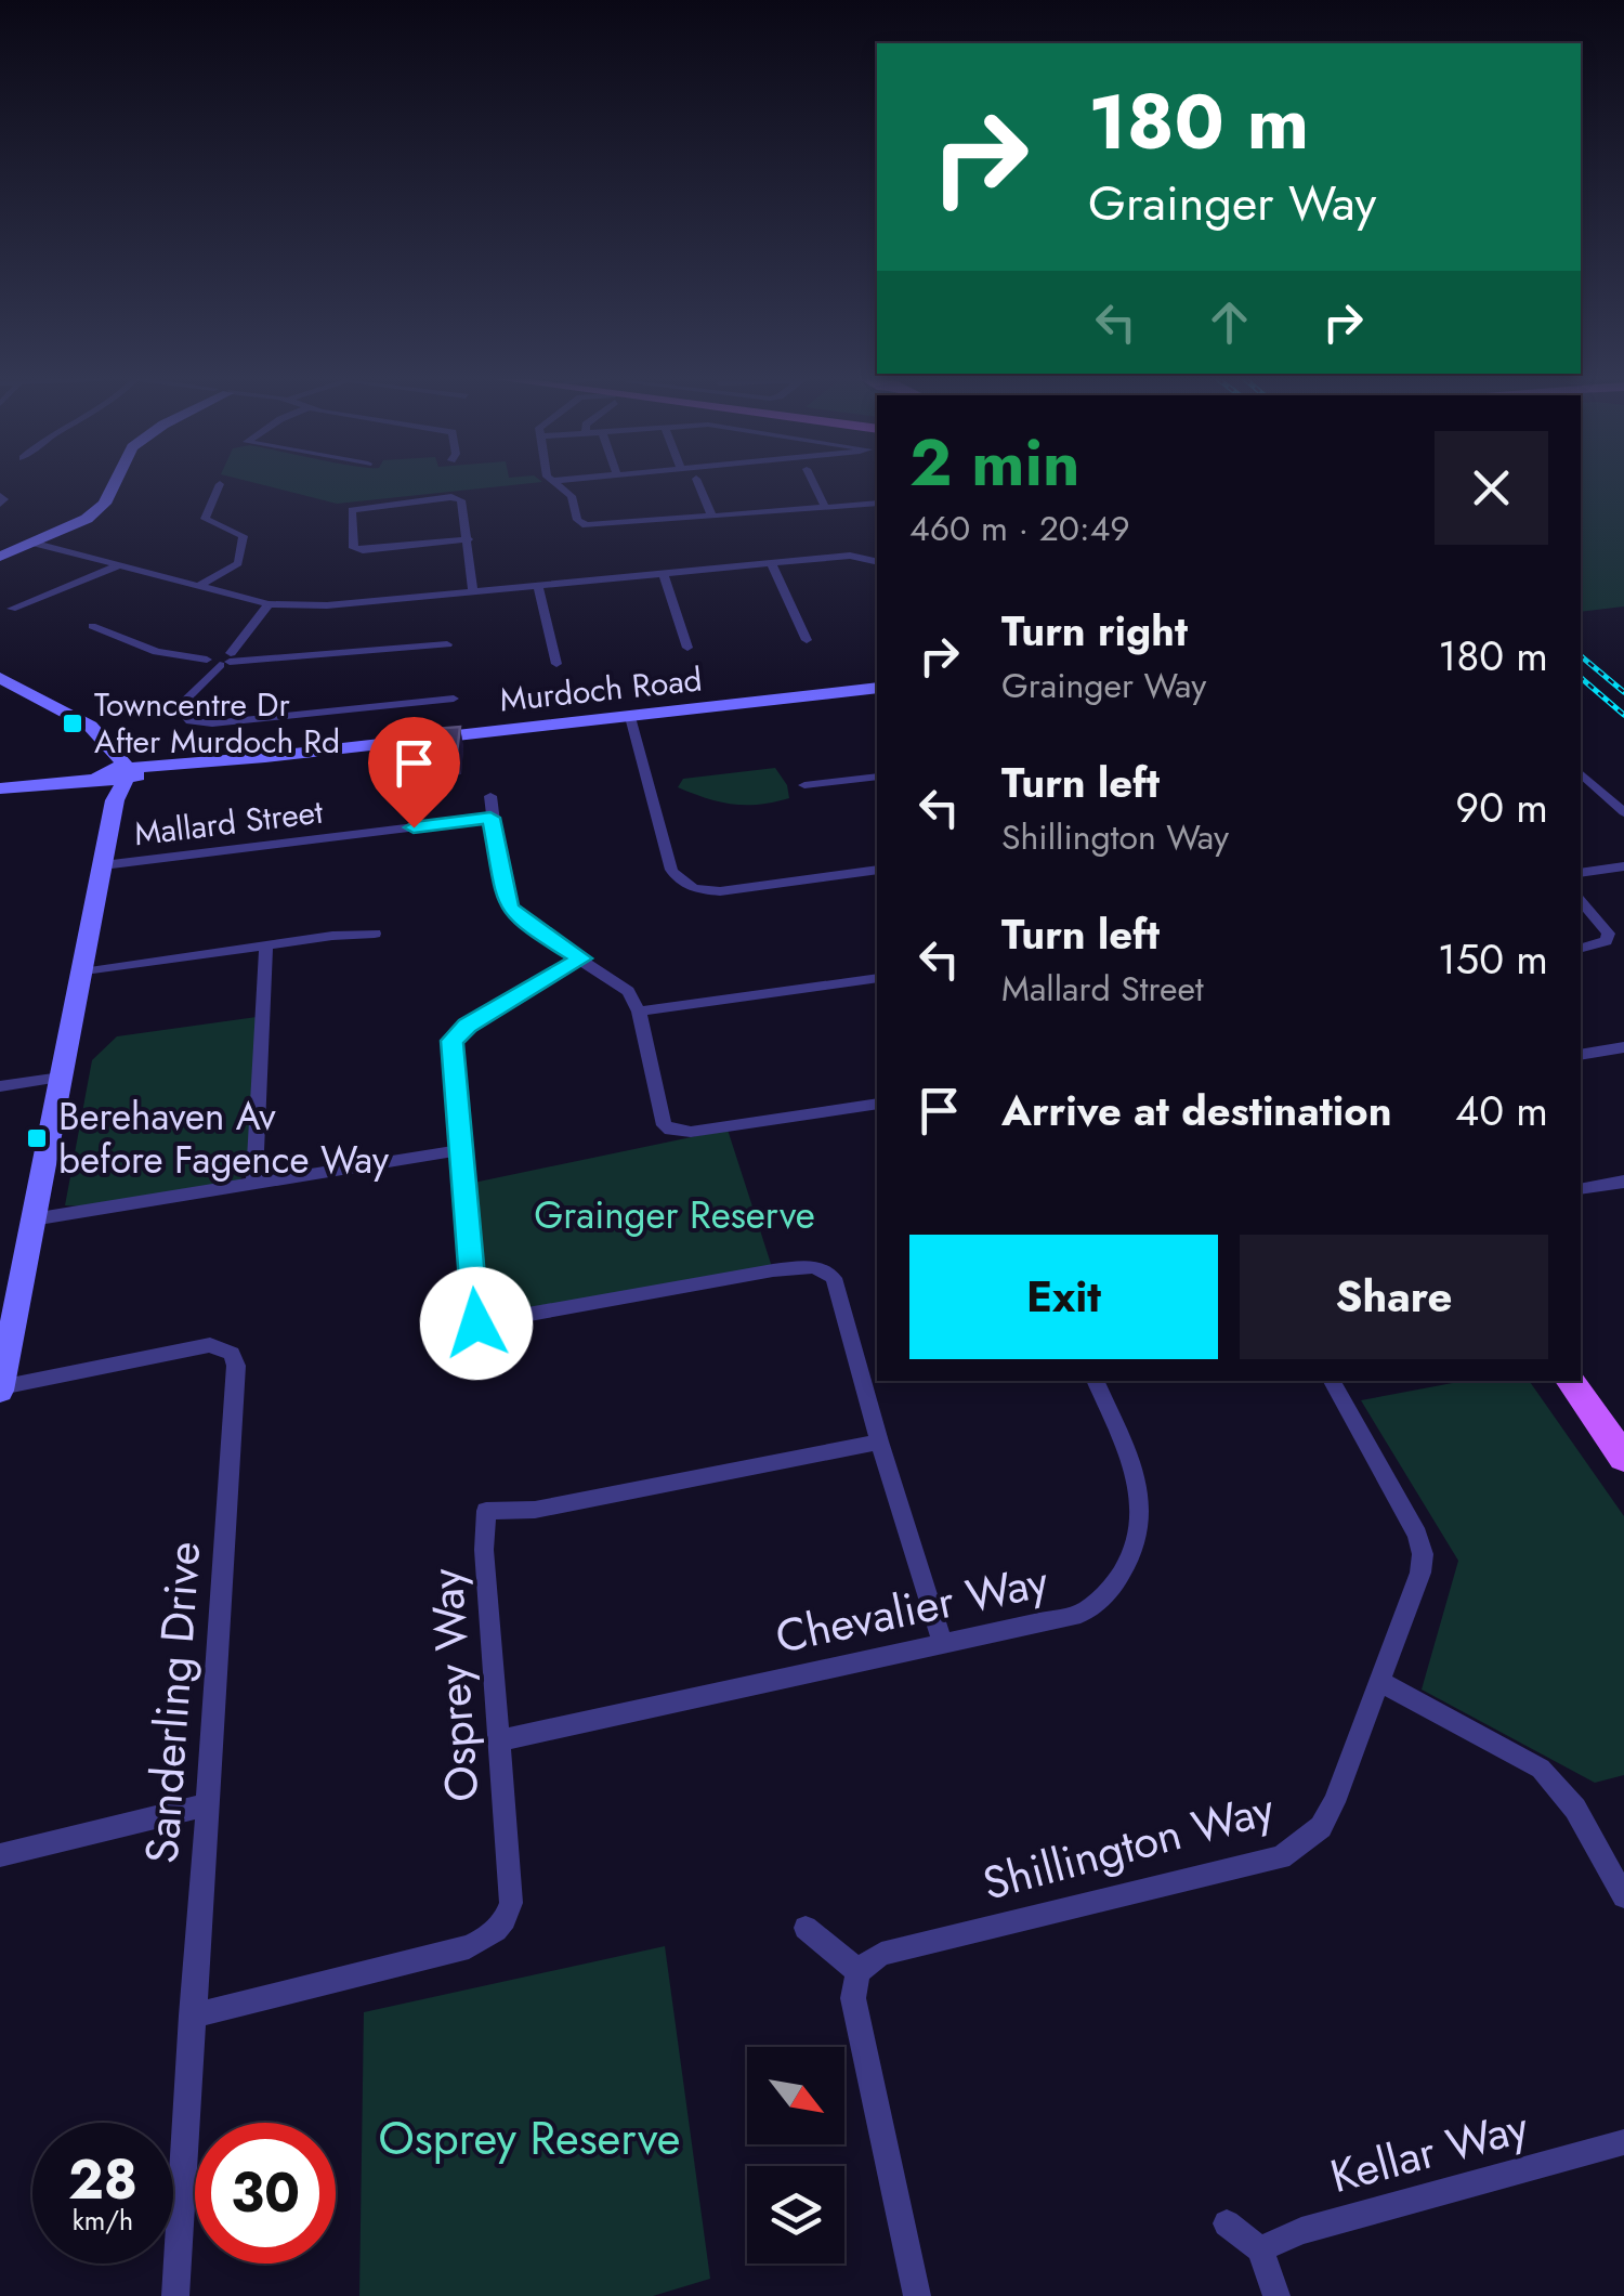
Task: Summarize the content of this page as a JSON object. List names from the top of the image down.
{
  "streets": {
    "street": [
      "Murdoch Road",
      "Mallard Street",
      "Chevalier Way",
      "Osprey Way",
      "Sanderling Drive",
      "Shillington Way",
      "Kellar Way"
    ]
  },
  "crossings": [
    ["Chevalier Way", "Osprey Way"],
    ["Osprey Way", "Sanderling Drive"]
  ],
  "parks": ["Grainger Reserve", "Osprey Reserve"],
  "places": {
    "transit": ["Towncentre Dr After Murdoch Rd", "Berehaven Av before Fagence Way"]
  },
  "north": "bottom right",
  "page": {
    "turn": ["180 m", "Grainger Way"],
    "heading": ["2 min", "460 m · 20:49"],
    "list": [
      {
        "name": "Turn right",
        "note": "Grainger Way",
        "value": "180 m"
      },
      {
        "name": "Turn left",
        "note": "Shillington Way",
        "value": "90 m"
      },
      {
        "name": "Turn left",
        "note": "Mallard Street",
        "value": "150 m"
      },
      {
        "name": "Arrive at destination",
        "value": "40 m"
      }
    ],
    "buttons": ["Exit", "Share"],
    "speed": "28 km/h",
    "limit": "30"
  }
}
